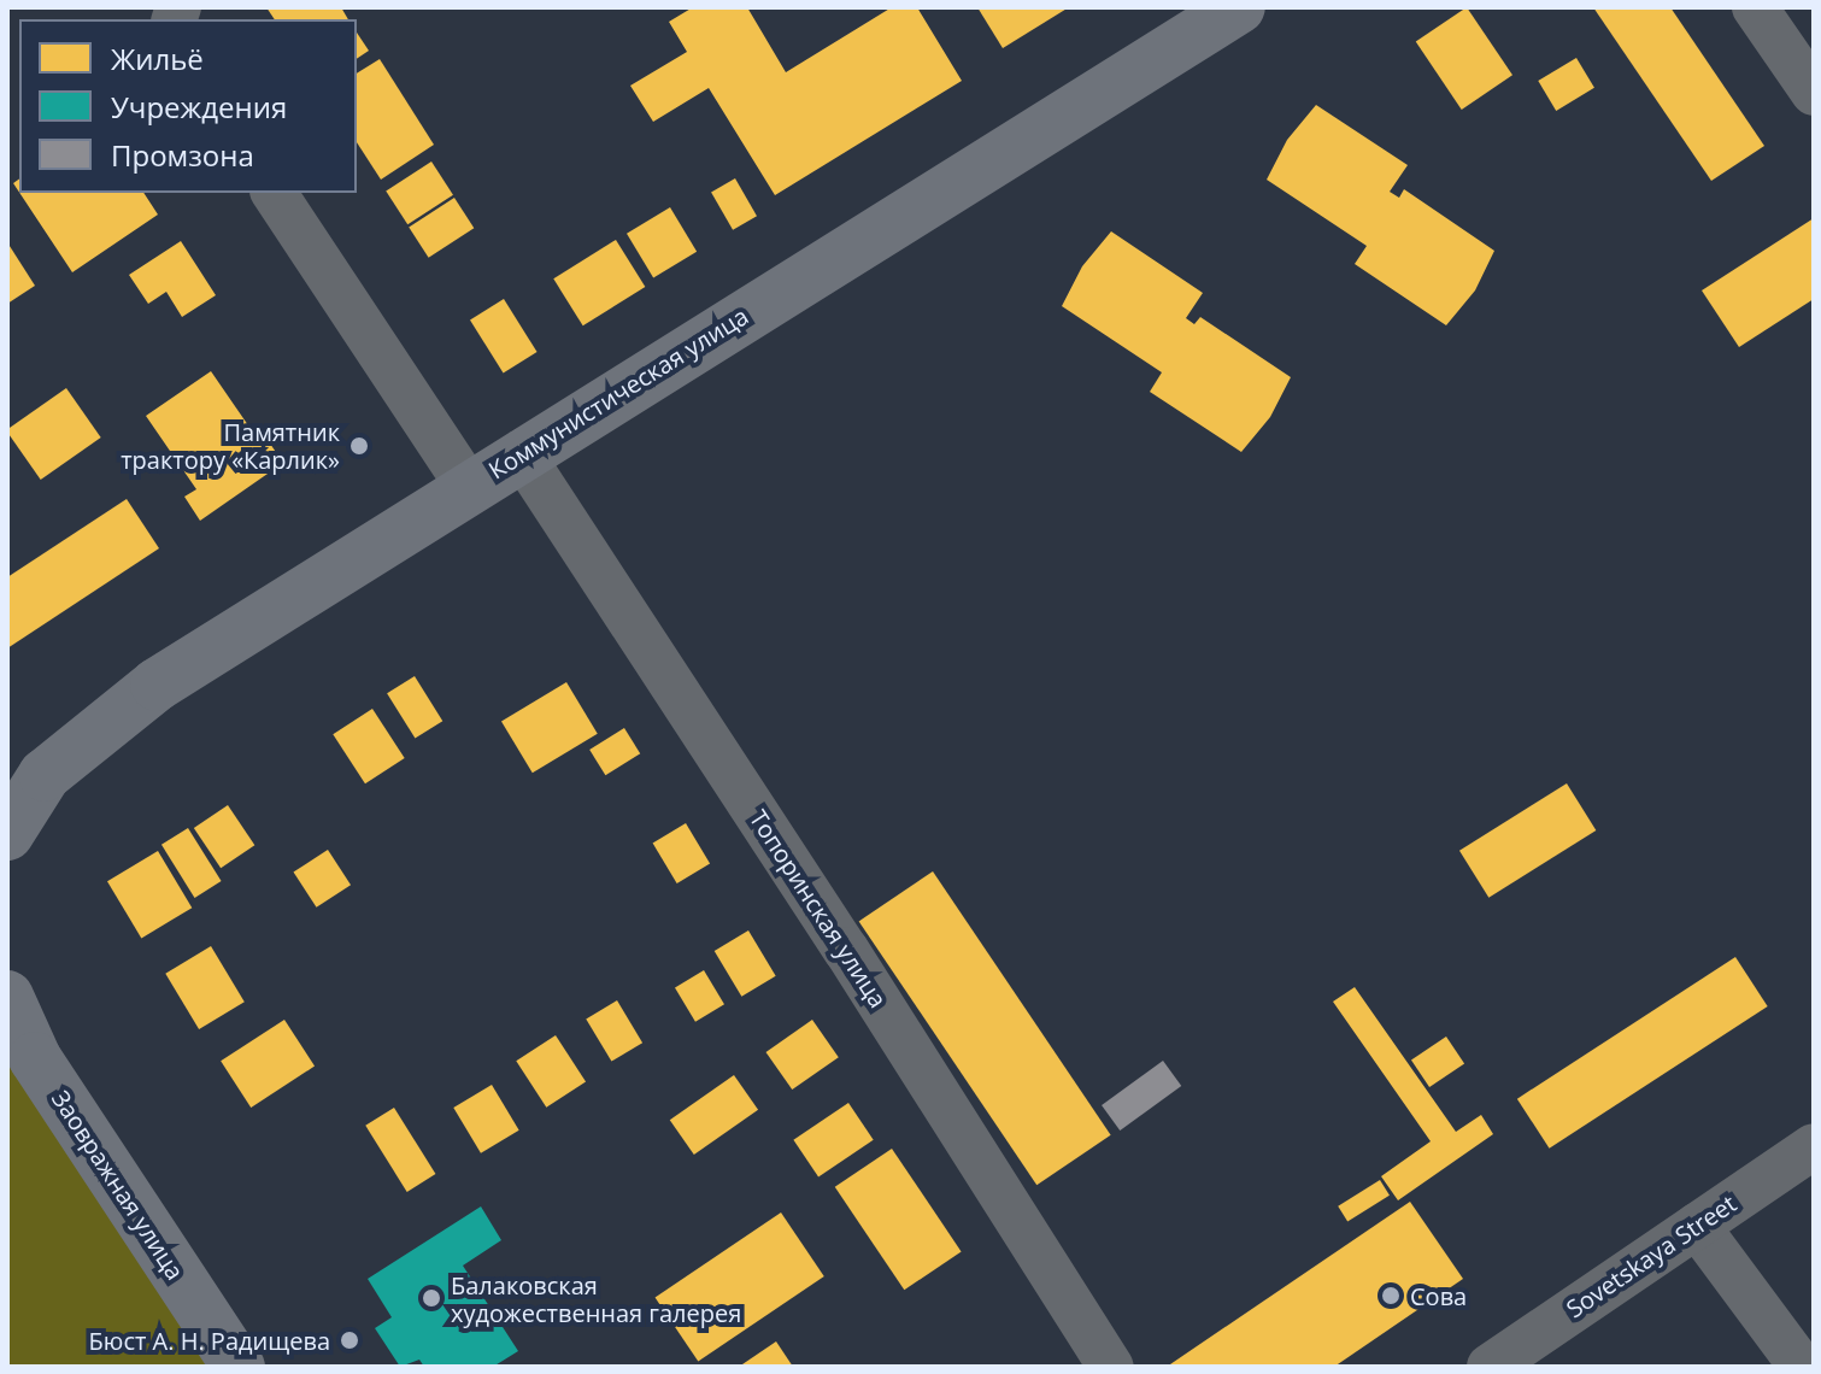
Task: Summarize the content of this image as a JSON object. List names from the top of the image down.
{
  "streets": {
    "main road": ["Коммунистическая улица", "Заовражная улица"],
    "street": ["Топоринская улица", "Sovetskaya Street"]
  },
  "crossings": [
    ["Коммунистическая улица", "Топоринская улица"]
  ],
  "places": [
    "Памятник трактору «Карлик»",
    "Сова",
    "Балаковская художественная галерея",
    "Бюст А. Н. Радищева"
  ],
  "legend": ["Жильё", "Учреждения", "Промзона"]
}
